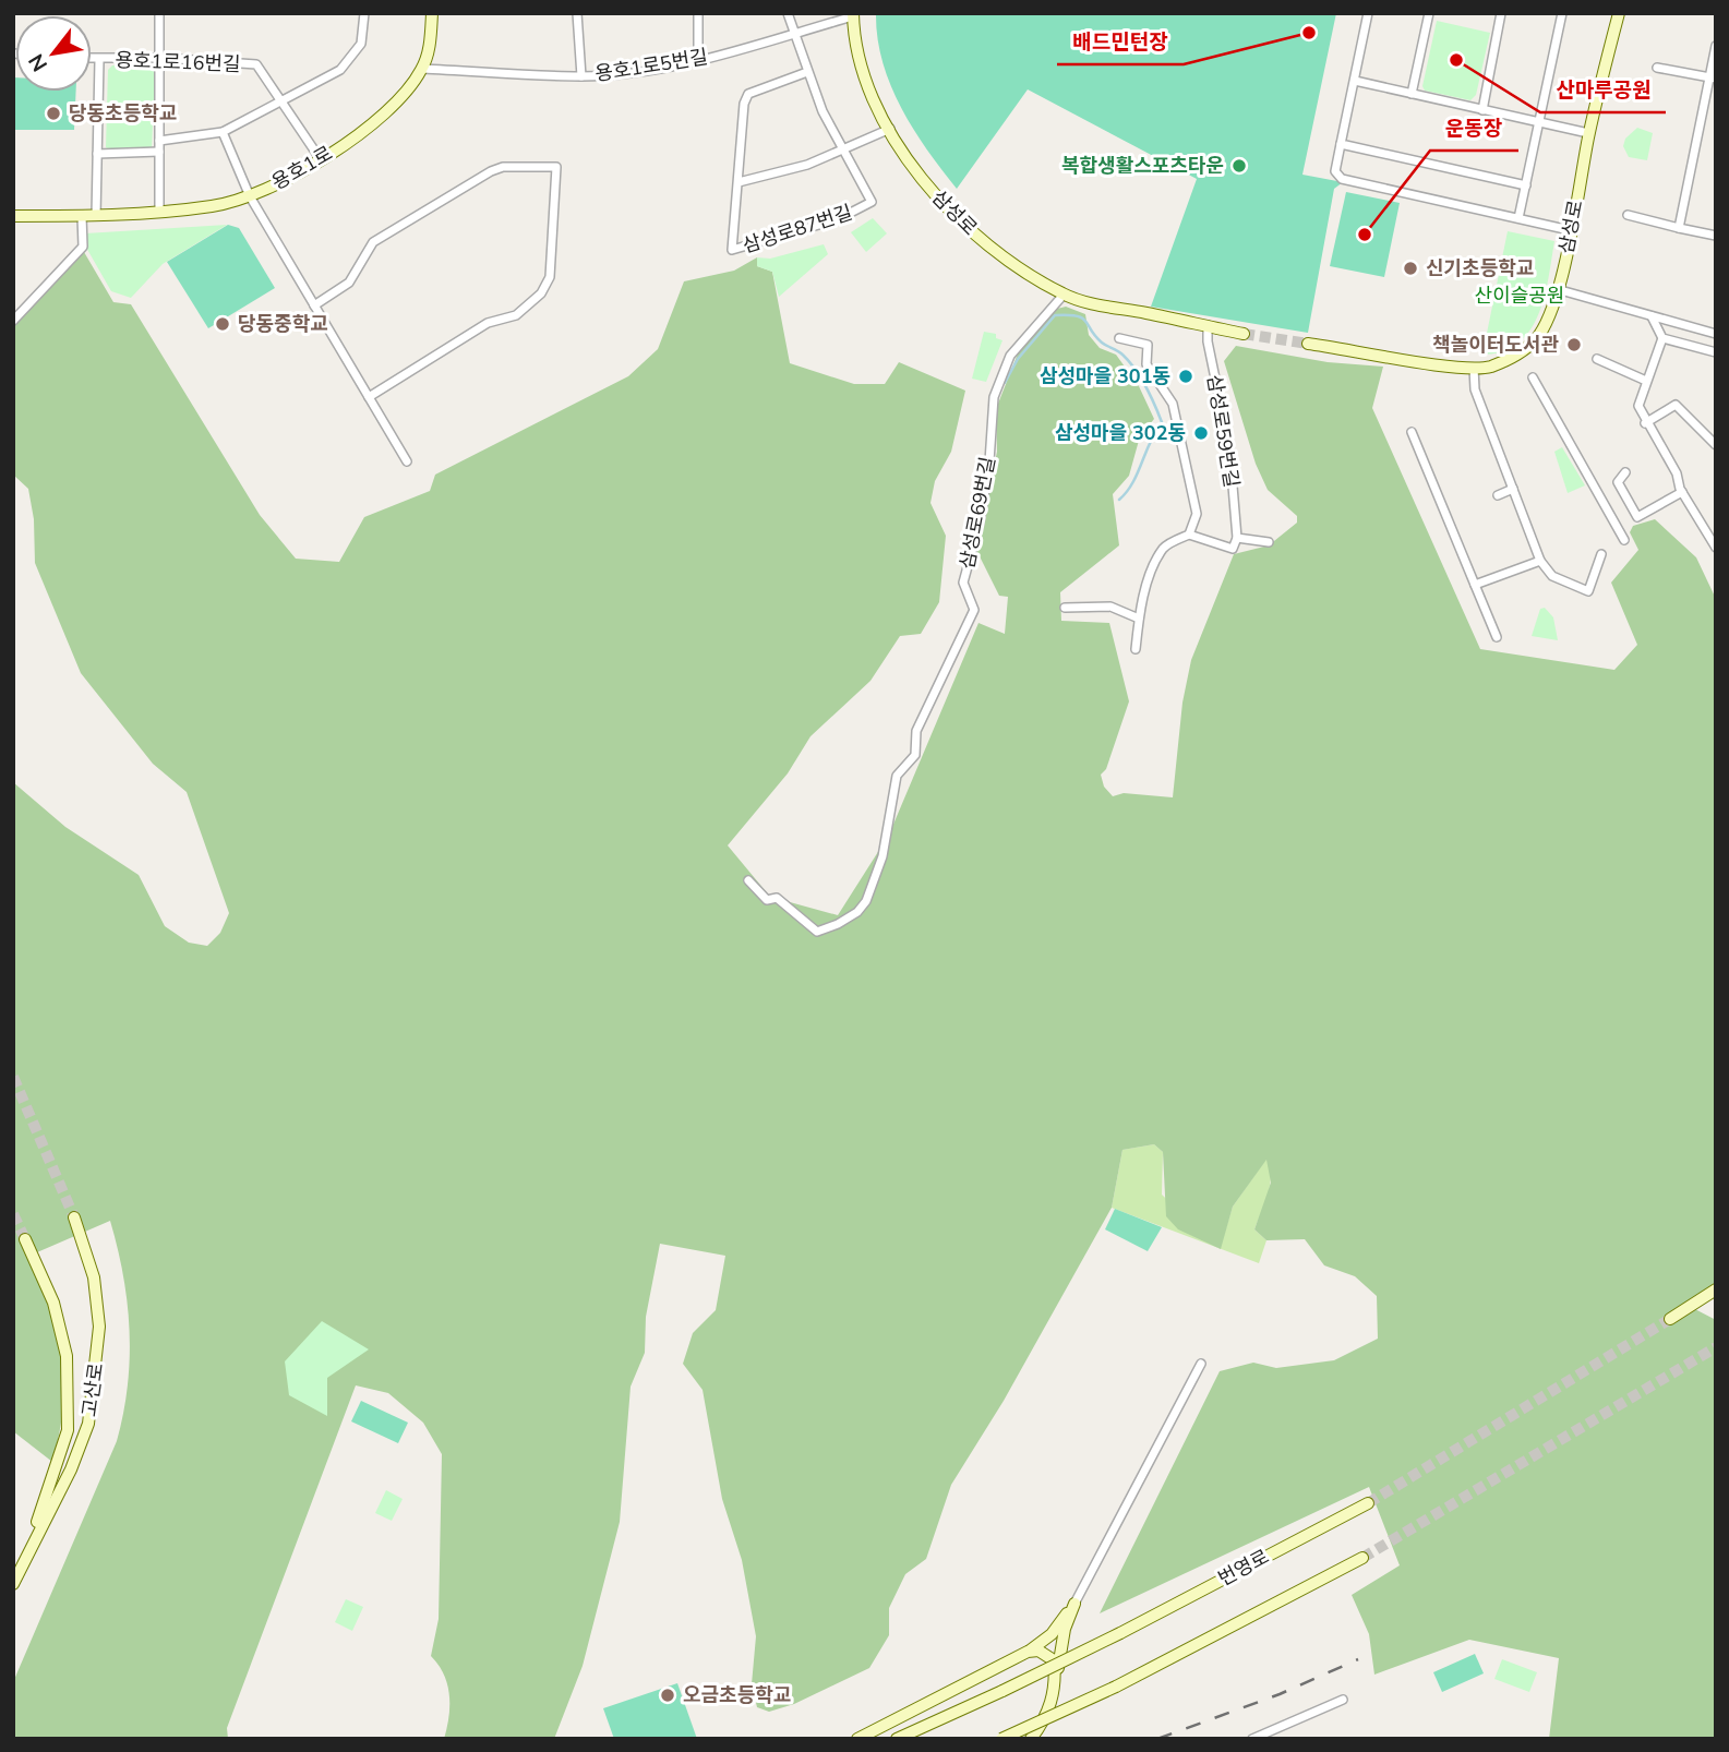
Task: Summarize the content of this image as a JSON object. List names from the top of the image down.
{
  "streets": {
    "street": [
      "용호1로16번길",
      "용호1로5번길",
      "용호1로",
      "삼성로",
      "삼성로87번길",
      "삼성로59번길",
      "삼성로69번길",
      "고산로",
      "번영로"
    ]
  },
  "crossings": [
    ["용호1로16번길", "용호1로"],
    ["용호1로5번길", "용호1로"],
    ["용호1로5번길", "삼성로"],
    ["삼성로", "삼성로59번길"],
    ["삼성로", "삼성로69번길"]
  ],
  "parks": ["산이슬공원"],
  "places": [
    "배드민턴장",
    "산마루공원",
    "당동초등학교",
    "복합생활스포츠타운",
    "운동장",
    "신기초등학교",
    "당동중학교",
    "책놀이터도서관",
    "삼성마을 301동",
    "삼성마을 302동",
    "오금초등학교"
  ],
  "north": "bottom left"
}
